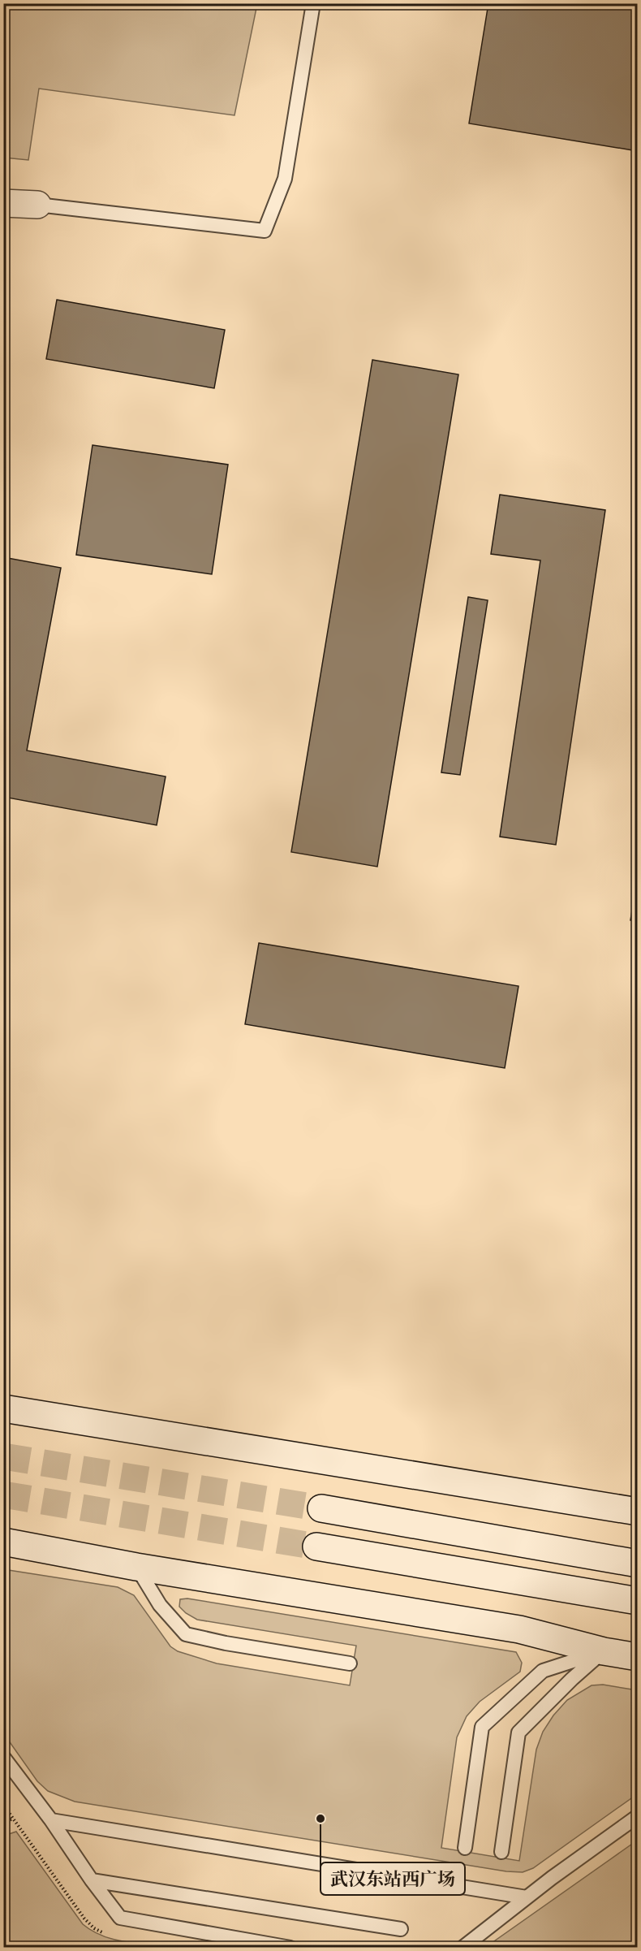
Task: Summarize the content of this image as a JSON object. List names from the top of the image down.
{
  "places": ["武汉东站西广场"]
}
